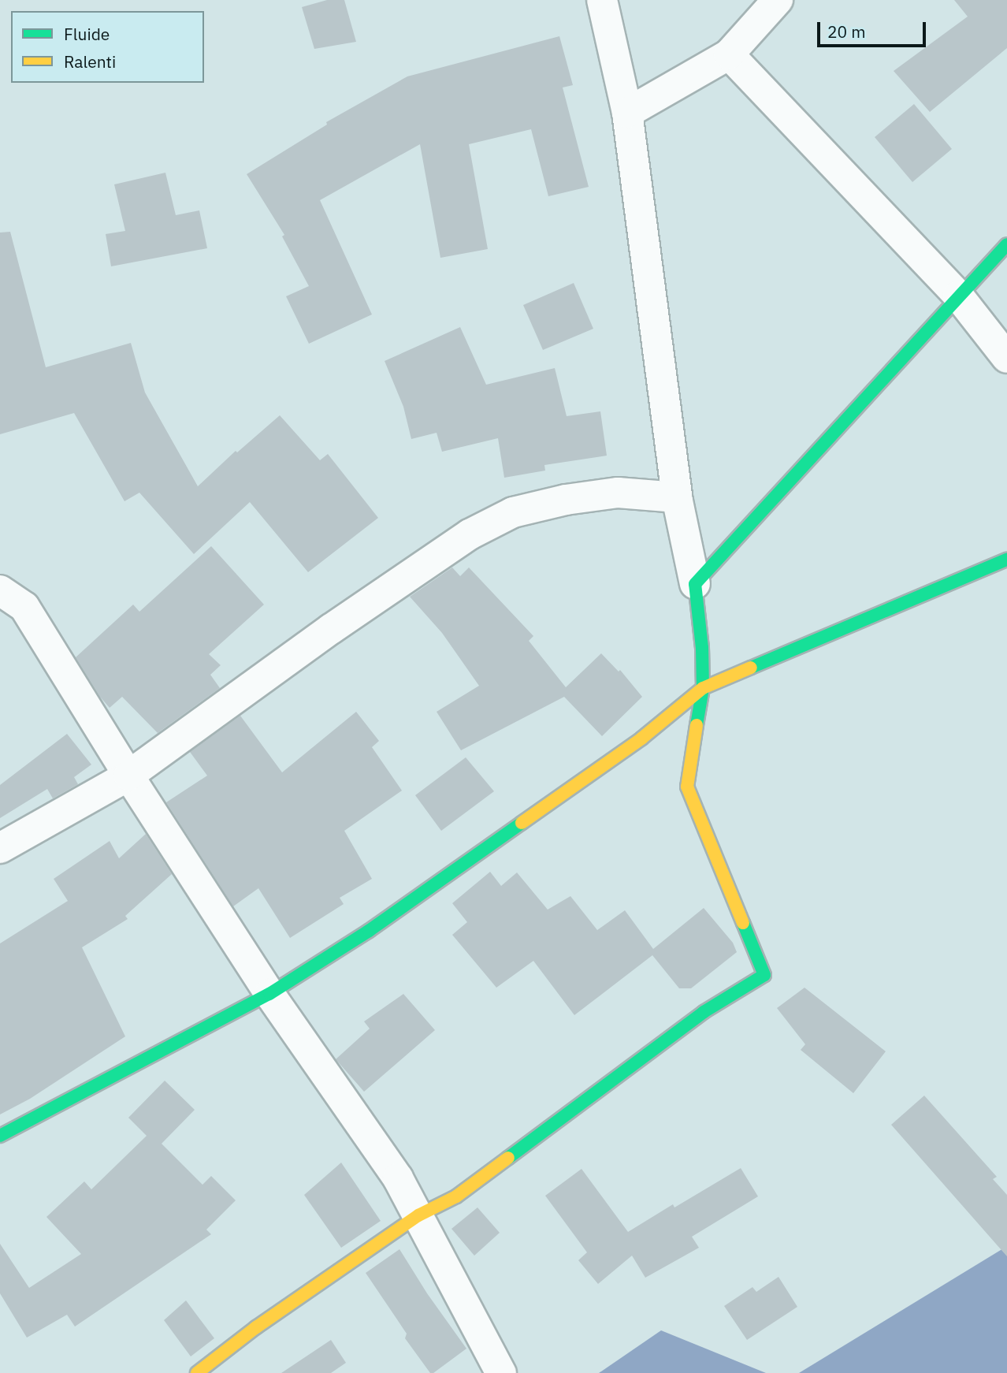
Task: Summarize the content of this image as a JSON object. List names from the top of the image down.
{
  "legend": ["Fluide", "Ralenti"],
  "scale_bar": "20 m"
}
